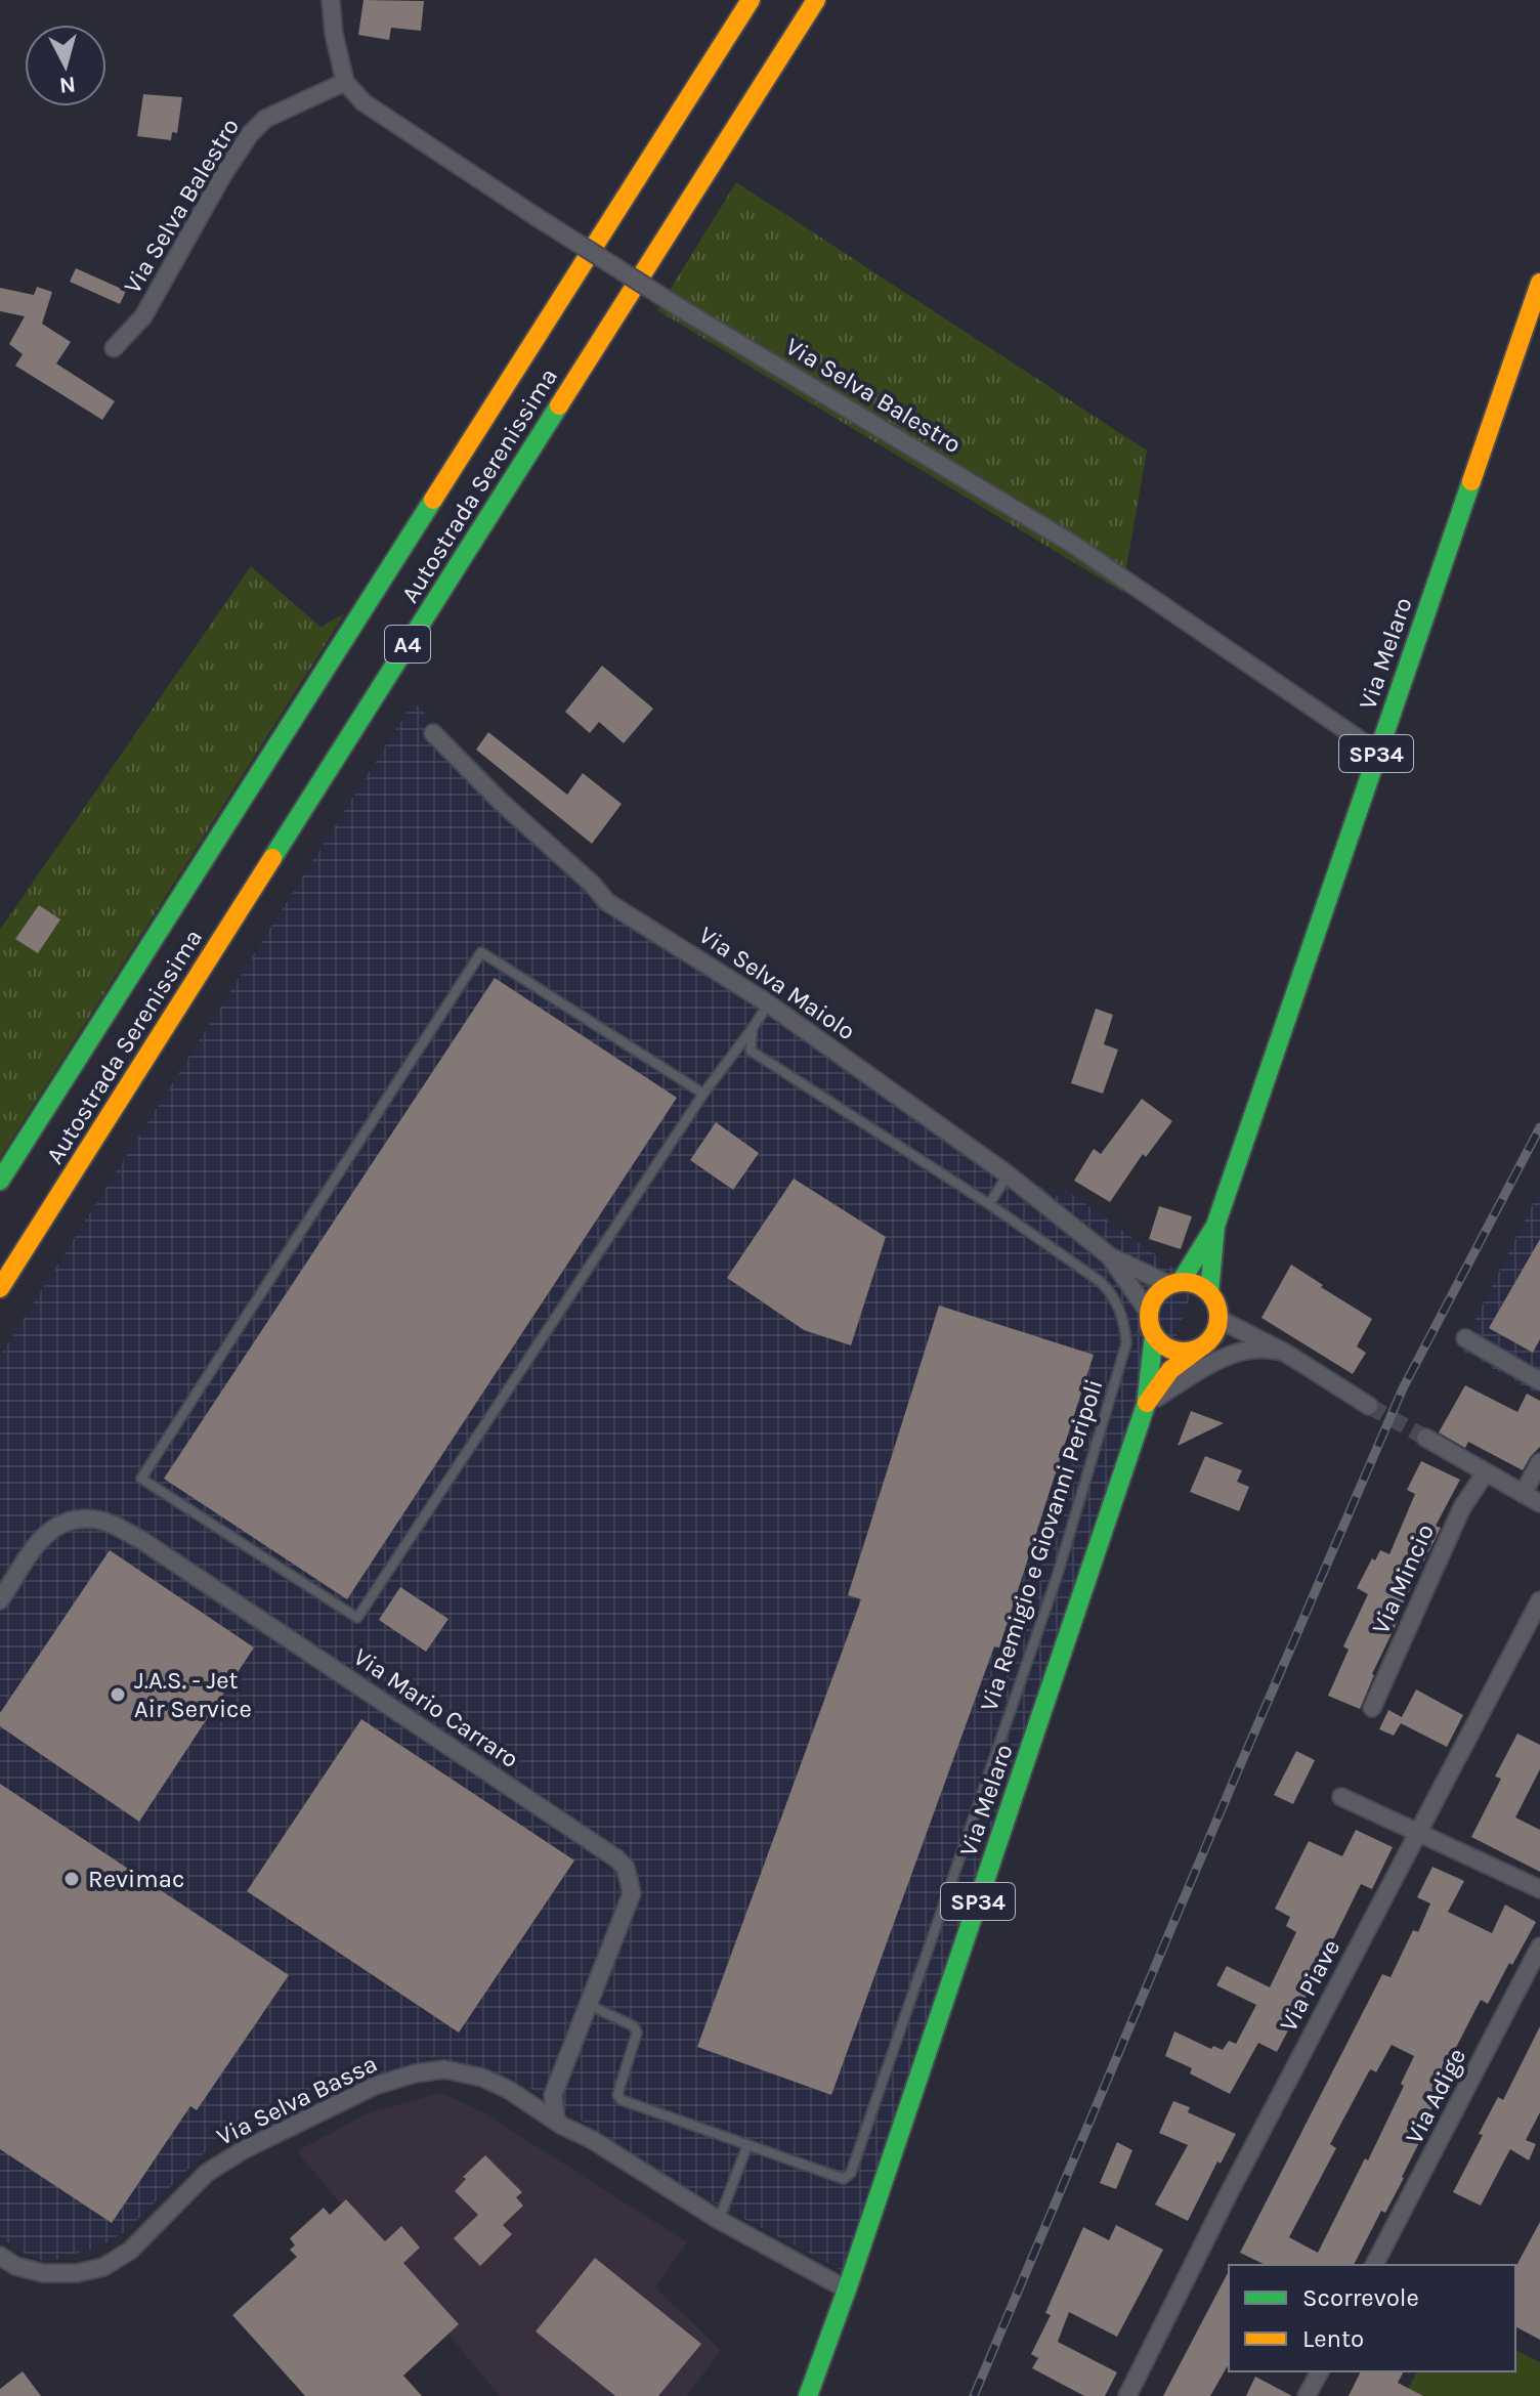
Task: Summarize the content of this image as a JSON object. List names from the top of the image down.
{
  "streets": {
    "main road": [
      "Autostrada Serenissima",
      "A4",
      "Via Melaro",
      "SP34"
    ],
    "street": [
      "Via Selva Balestro",
      "Via Selva Maiolo",
      "Via Mincio",
      "Via Mario Carraro",
      "Via Piave",
      "Via Adige",
      "Via Selva Bassa"
    ],
    "lane": ["Via Remigio e Giovanni Peripoli"]
  },
  "crossings": [
    ["Via Selva Balestro", "Via Melaro"],
    ["Via Melaro", "Via Selva Maiolo"],
    ["Via Melaro", "Via Selva Bassa"],
    ["Via Remigio e Giovanni Peripoli", "Via Mario Carraro"],
    ["Via Mario Carraro", "Via Selva Bassa"]
  ],
  "places": ["J.A.S. - Jet Air Service", "Revimac"],
  "legend": ["Scorrevole", "Lento"],
  "north": "bottom"
}
